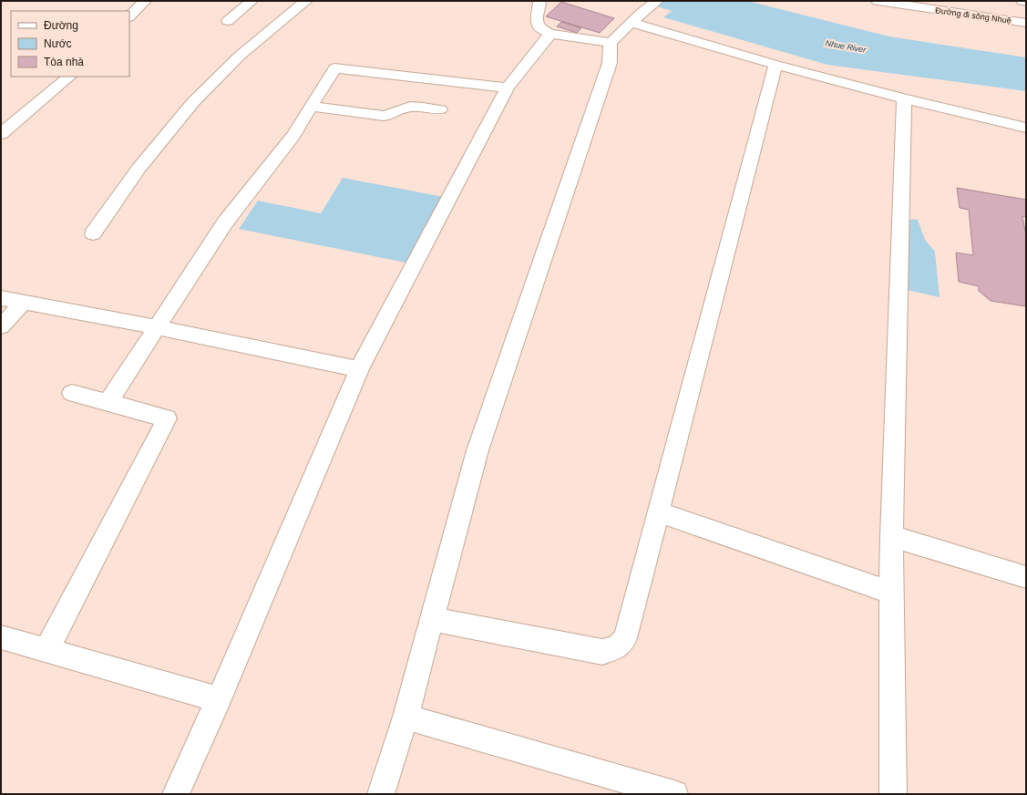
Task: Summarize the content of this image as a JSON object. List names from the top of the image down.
{
  "streets": {
    "street": ["Đường đi sông Nhuệ"]
  },
  "water": ["Nhue River"],
  "legend": ["Đường", "Nước", "Tòa nhà"]
}
